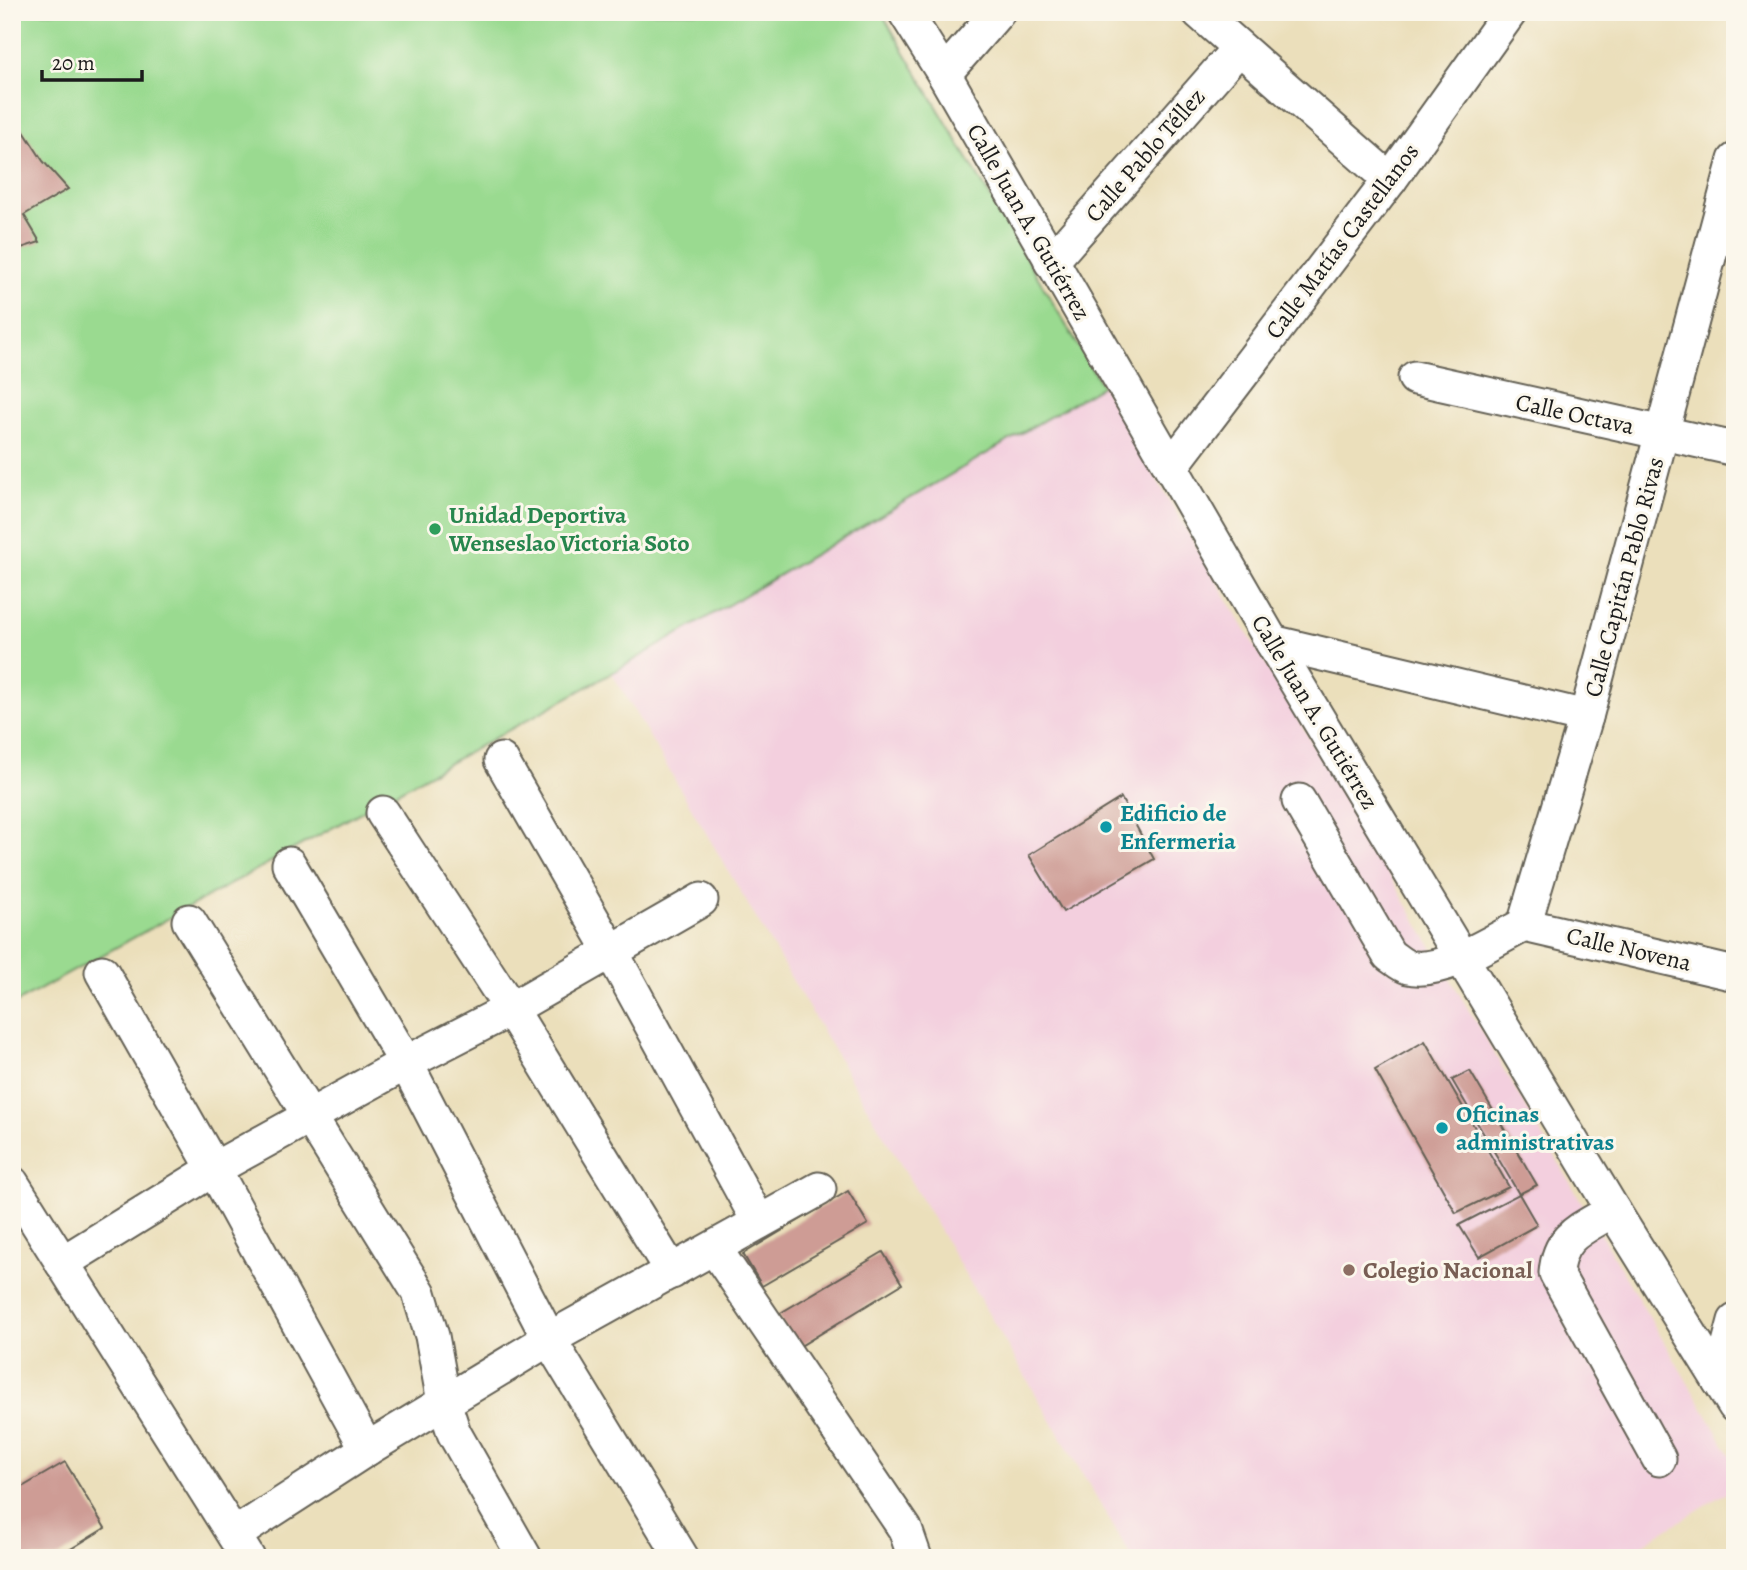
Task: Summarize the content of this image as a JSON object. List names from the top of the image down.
{
  "streets": {
    "street": [
      "Calle Pablo Téllez",
      "Calle Juan A. Gutiérrez",
      "Calle Matías Castellanos",
      "Calle Octava",
      "Calle Capitán Pablo Rivas",
      "Calle Novena"
    ]
  },
  "crossings": [
    ["Calle Pablo Téllez", "Calle Juan A. Gutiérrez"],
    ["Calle Juan A. Gutiérrez", "Calle Matías Castellanos"],
    ["Calle Octava", "Calle Capitán Pablo Rivas"],
    ["Calle Capitán Pablo Rivas", "Calle Novena"]
  ],
  "places": [
    "Unidad Deportiva Wenseslao Victoria Soto",
    "Edificio de Enfermeria",
    "Oficinas administrativas",
    "Colegio Nacional"
  ],
  "scale_bar": "20 m"
}
